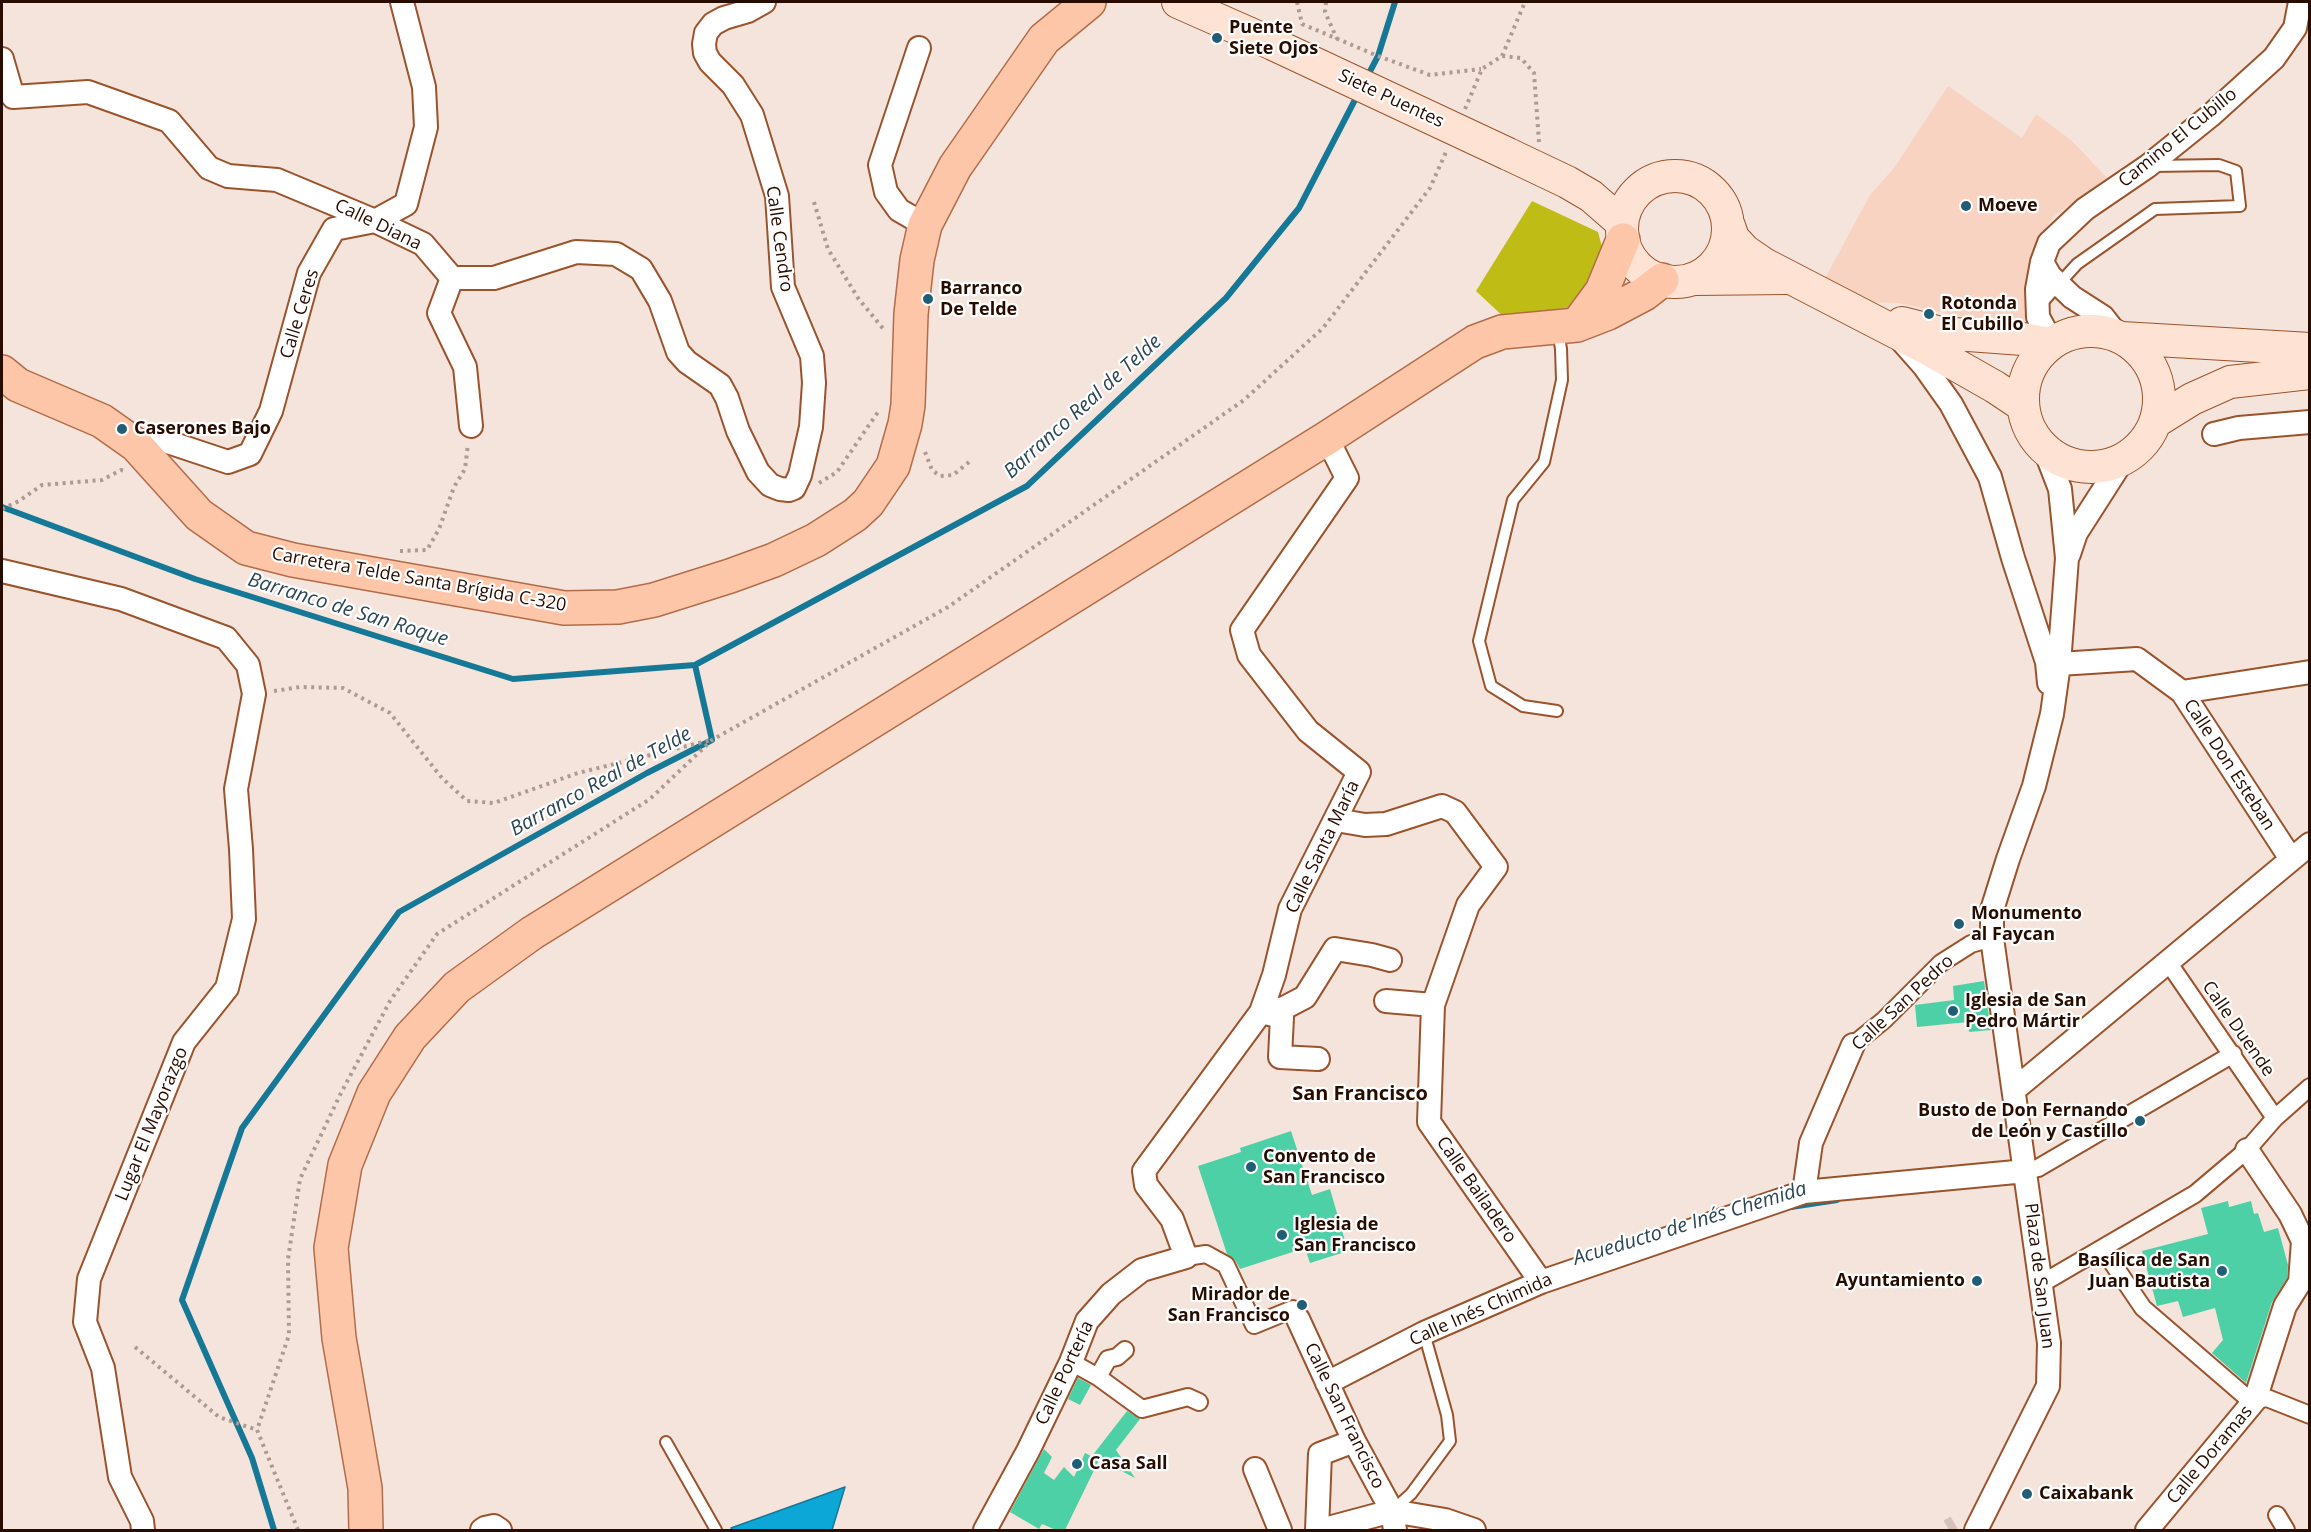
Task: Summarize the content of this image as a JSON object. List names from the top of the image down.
{
  "streets": {
    "main road": ["Siete Puentes", "Carretera Telde Santa Brígida C-320"],
    "street": [
      "Camino El Cubillo",
      "Calle Diana",
      "Calle Cendro",
      "Calle Ceres",
      "Calle Don Esteban",
      "Calle Santa María",
      "Calle San Pedro",
      "Calle Duende",
      "Lugar El Mayorazgo",
      "Calle Bailadero",
      "Plaza de San Juan",
      "Calle Inés Chimida",
      "Calle Portería",
      "Calle San Francisco",
      "Calle Doramas"
    ]
  },
  "crossings": [
    ["Calle Diana", "Calle Ceres"],
    ["Calle Ceres", "Carretera Telde Santa Brígida C-320"],
    ["Calle Santa María", "Calle Bailadero"],
    ["Calle Santa María", "Calle Portería"],
    ["Calle San Pedro", "Plaza de San Juan"],
    ["Calle San Pedro", "Calle Inés Chimida"],
    ["Calle Bailadero", "Calle Inés Chimida"],
    ["Plaza de San Juan", "Calle Inés Chimida"],
    ["Calle Inés Chimida", "Calle San Francisco"]
  ],
  "districts": ["San Francisco"],
  "water": ["Barranco Real de Telde", "Barranco de San Roque", "Acueducto de Inés Chemida"],
  "places": [
    "Puente Siete Ojos",
    "Moeve",
    "Barranco De Telde",
    "Rotonda El Cubillo",
    "Caserones Bajo",
    "Monumento al Faycan",
    "Iglesia de San Pedro Mártir",
    "Busto de Don Fernando de León y Castillo",
    "Convento de San Francisco",
    "Iglesia de San Francisco",
    "Basílica de San Juan Bautista",
    "Ayuntamiento",
    "Mirador de San Francisco",
    "Casa Sall",
    "Caixabank"
  ]
}
